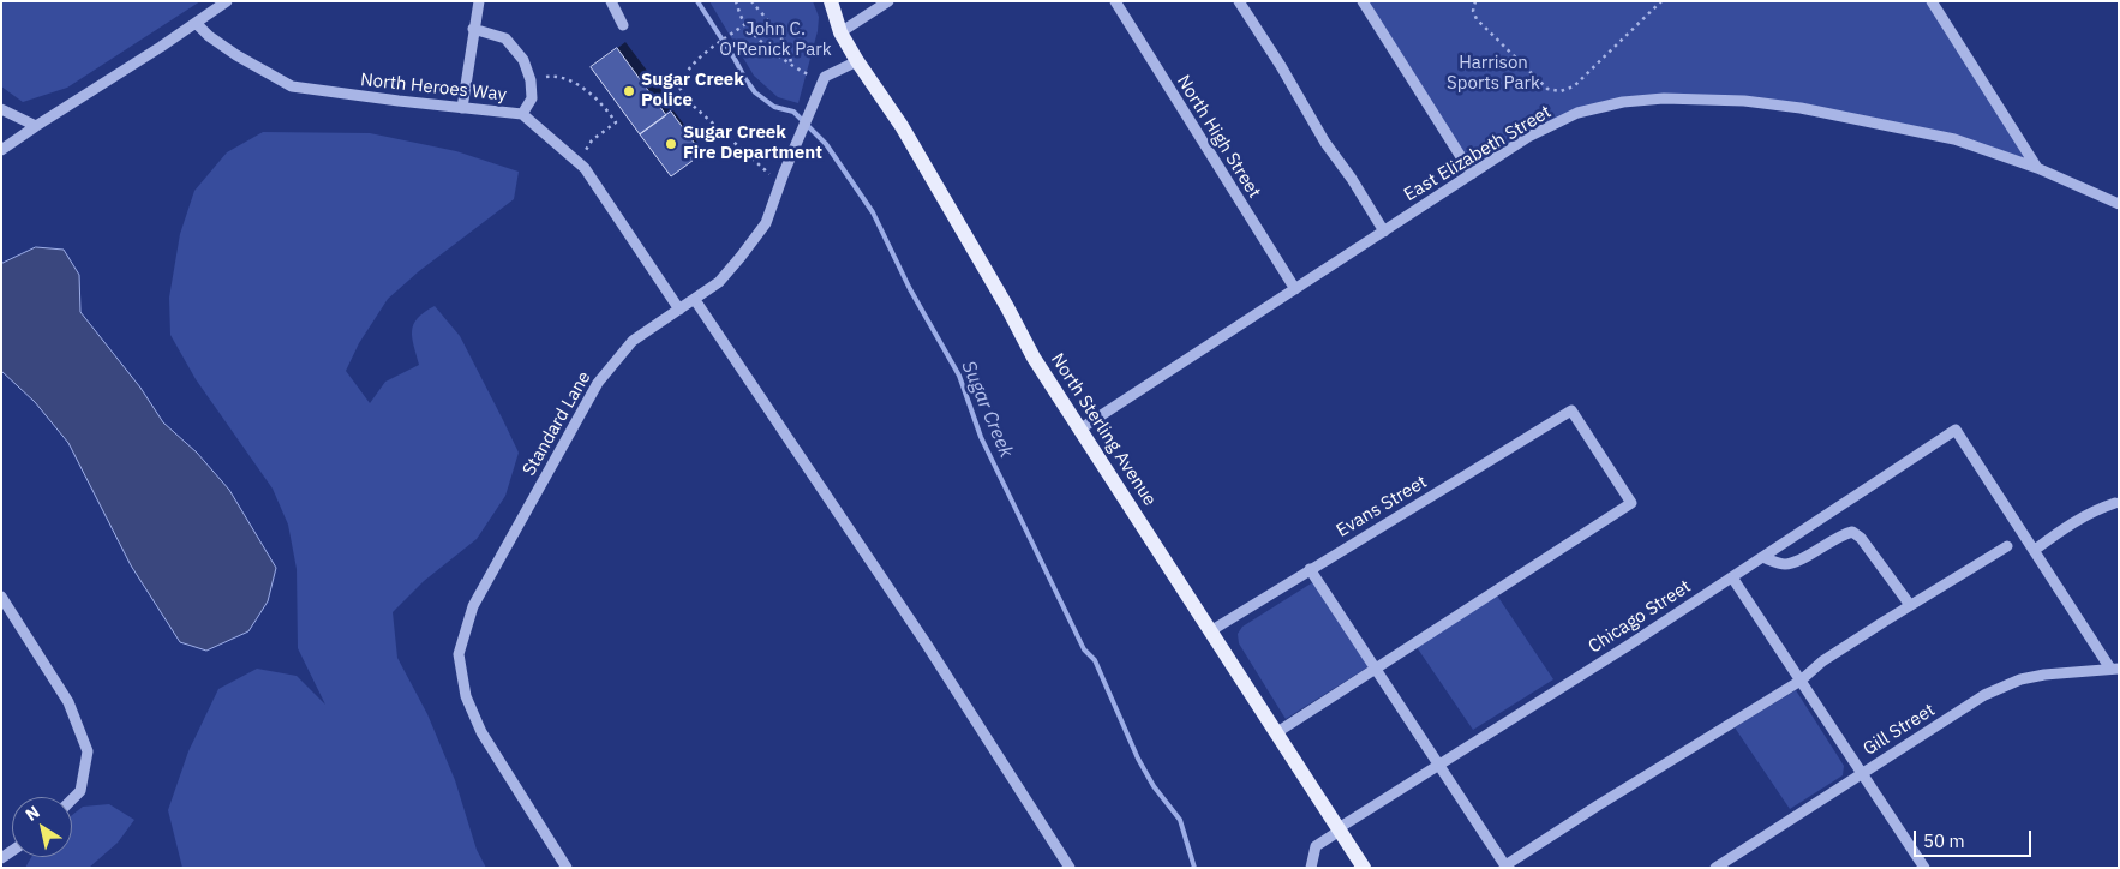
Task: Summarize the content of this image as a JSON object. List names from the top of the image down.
{
  "streets": {
    "main road": ["North Sterling Avenue"],
    "street": [
      "North Heroes Way",
      "North High Street",
      "East Elizabeth Street",
      "Standard Lane",
      "Evans Street",
      "Chicago Street",
      "Gill Street"
    ]
  },
  "crossings": [
    ["North Heroes Way", "Standard Lane"],
    ["North High Street", "East Elizabeth Street"],
    ["East Elizabeth Street", "North Sterling Avenue"],
    ["Standard Lane", "North Sterling Avenue"],
    ["North Sterling Avenue", "Evans Street"],
    ["North Sterling Avenue", "Chicago Street"]
  ],
  "water": ["Sugar Creek"],
  "parks": ["John C. O'Renick Park", "Harrison Sports Park"],
  "places": ["Sugar Creek Police", "Sugar Creek Fire Department"],
  "scale_bar": "50 m",
  "north": "top left"
}
